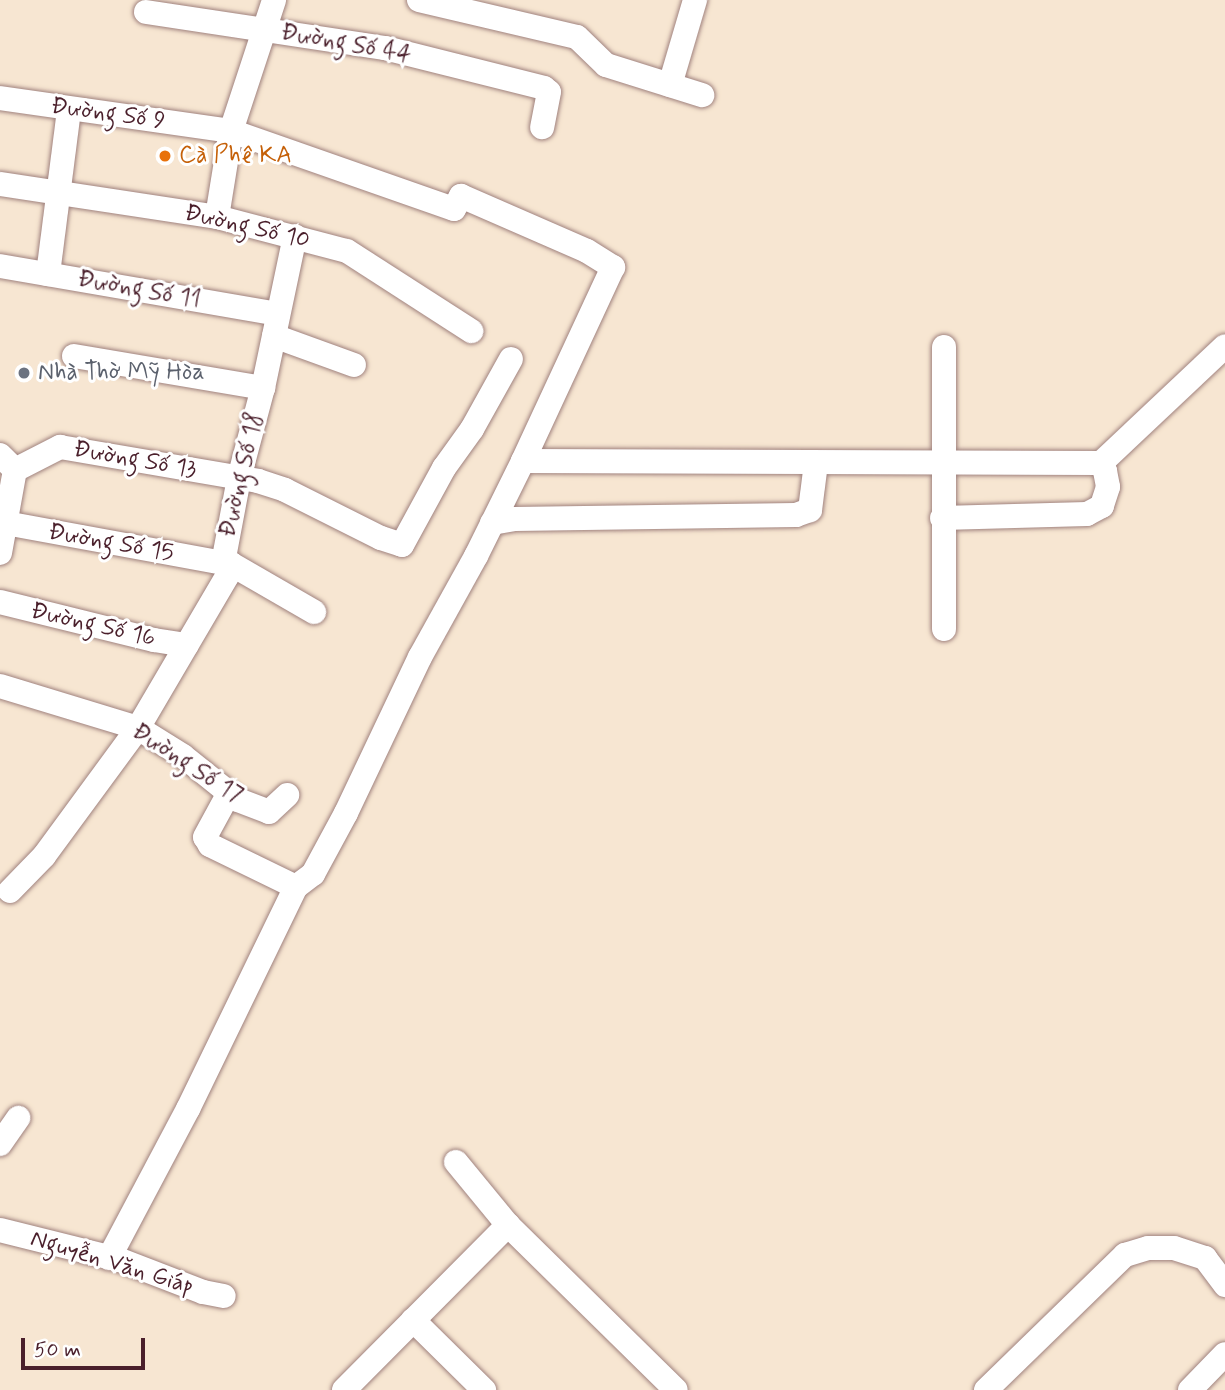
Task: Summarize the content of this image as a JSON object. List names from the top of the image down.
{
  "streets": {
    "street": [
      "Đường Số 44",
      "Đường Số 9",
      "Đường Số 10",
      "Đường Số 11",
      "Đường Số 13",
      "Đường Số 18",
      "Đường Số 15",
      "Đường Số 16",
      "Đường Số 17",
      "Nguyễn Văn Giáp"
    ]
  },
  "crossings": [
    ["Đường Số 10", "Đường Số 18"],
    ["Đường Số 11", "Đường Số 18"],
    ["Đường Số 13", "Đường Số 18"],
    ["Đường Số 18", "Đường Số 15"],
    ["Đường Số 18", "Đường Số 16"],
    ["Đường Số 18", "Đường Số 17"]
  ],
  "places": ["Cà Phê KA", "Nhà Thờ Mỹ Hòa"],
  "scale_bar": "50 m"
}
